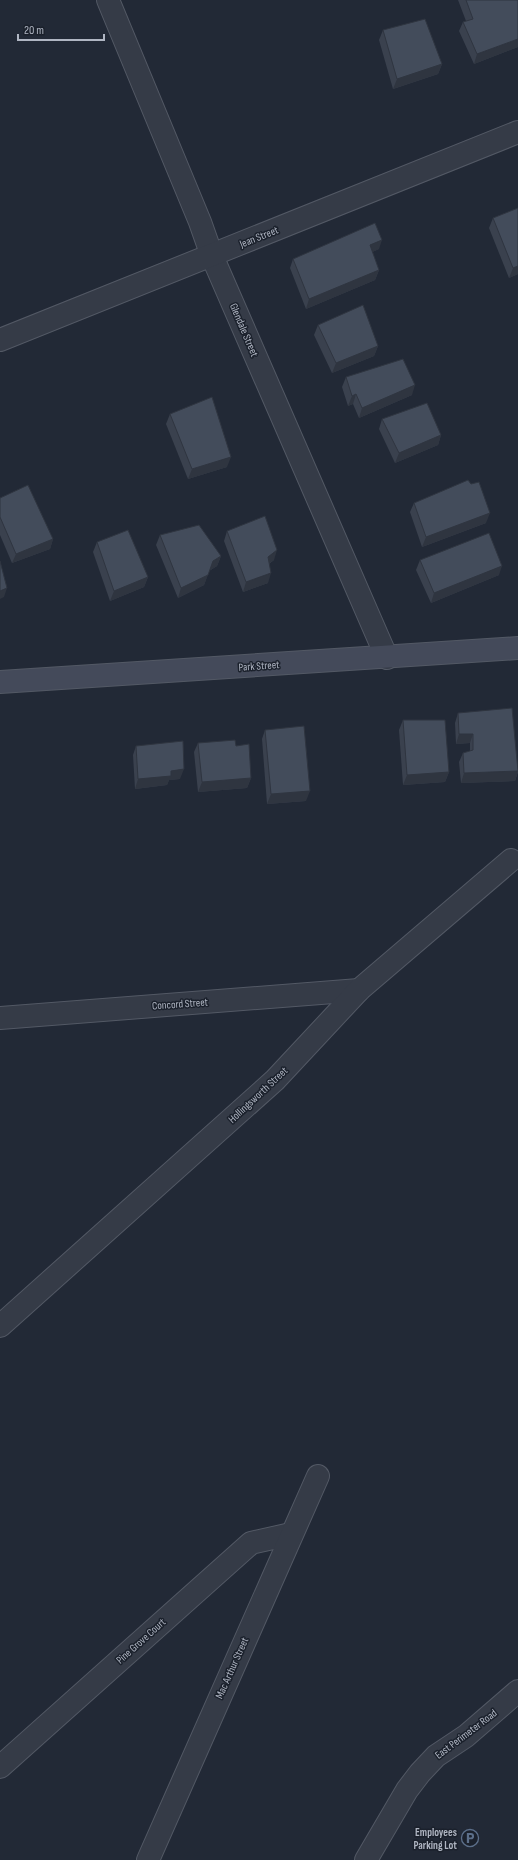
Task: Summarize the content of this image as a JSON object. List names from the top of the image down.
{
  "streets": {
    "street": [
      "Jean Street",
      "Glendale Street",
      "Park Street",
      "Concord Street",
      "Hollingsworth Street",
      "Pine Grove Court",
      "Mac Arthur Street",
      "East Perimeter Road"
    ]
  },
  "crossings": [
    ["Jean Street", "Glendale Street"],
    ["Glendale Street", "Park Street"],
    ["Concord Street", "Hollingsworth Street"],
    ["Pine Grove Court", "Mac Arthur Street"]
  ],
  "places": {
    "parking": ["Employees Parking Lot"]
  },
  "scale_bar": "20 m"
}
